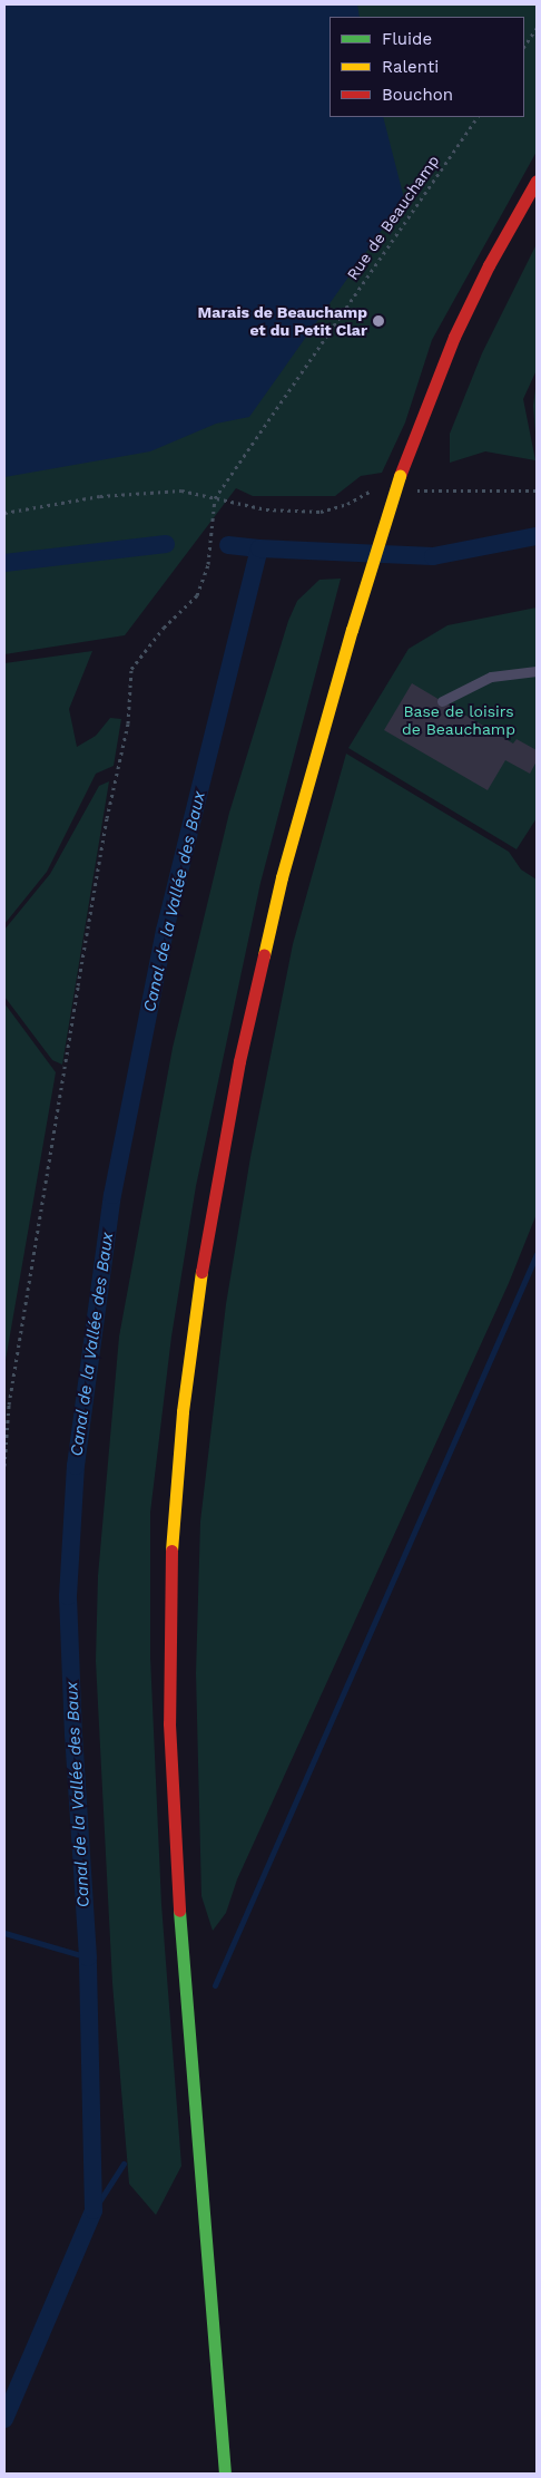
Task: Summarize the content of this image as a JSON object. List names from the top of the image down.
{
  "streets": {
    "path": ["Rue de Beauchamp"]
  },
  "water": ["Canal de la Vallée des Baux"],
  "parks": ["Base de loisirs de Beauchamp"],
  "places": ["Marais de Beauchamp et du Petit Clar"],
  "legend": ["Fluide", "Ralenti", "Bouchon"]
}
